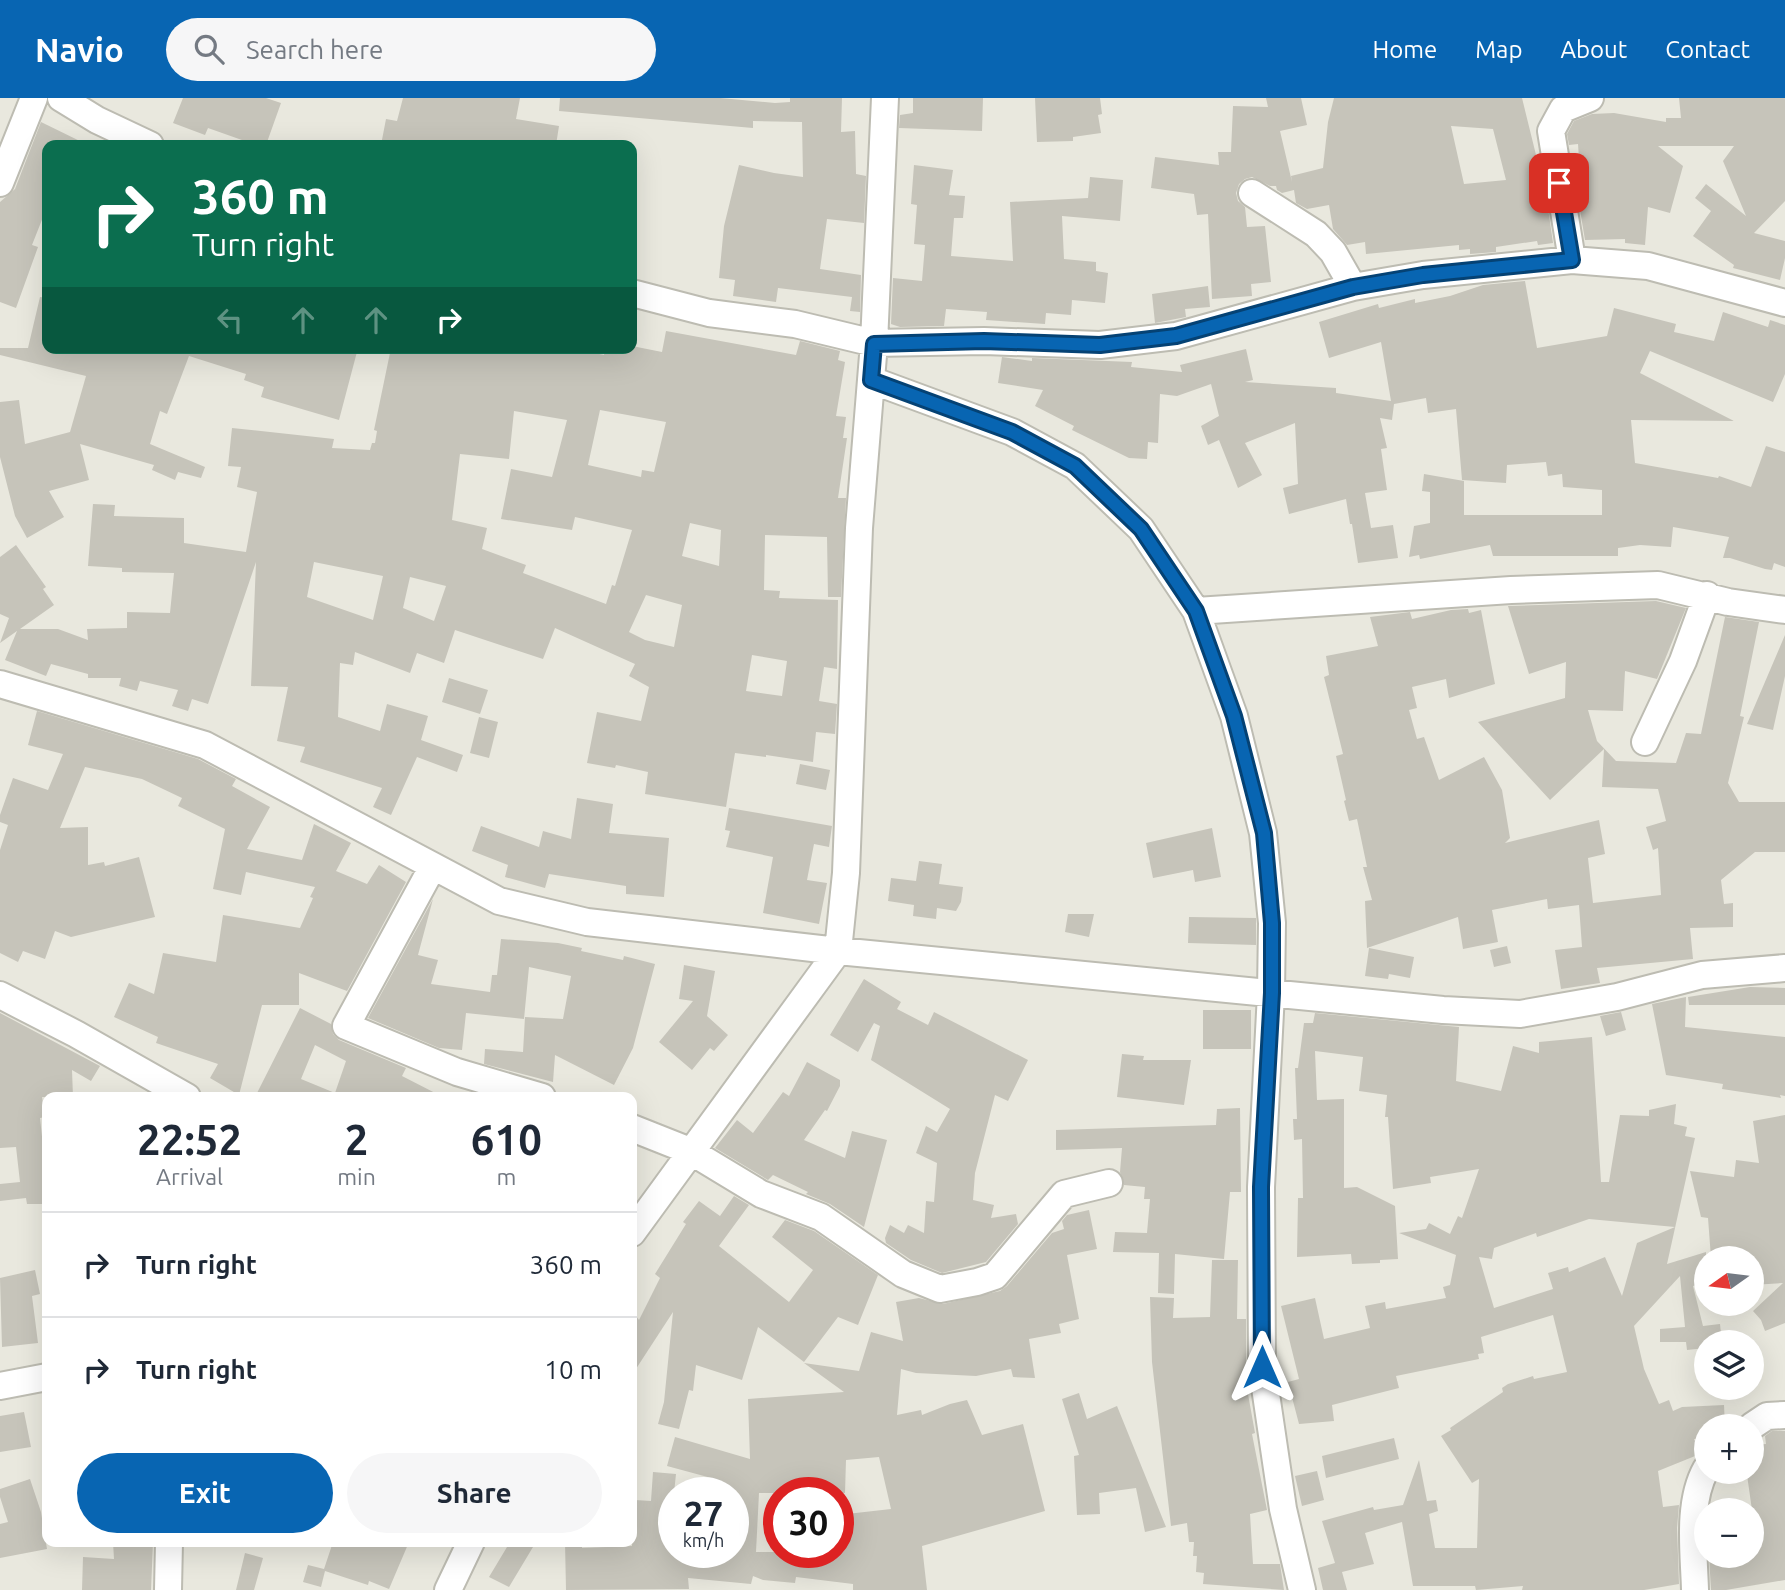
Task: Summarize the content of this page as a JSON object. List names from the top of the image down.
{
  "north": "left",
  "page": {
    "header": "Navio",
    "search": "Search here",
    "nav": [
      "Home",
      "Map",
      "About",
      "Contact"
    ],
    "turn": ["360 m", "Turn right"],
    "eta": [
      "22:52",
      "Arrival",
      "2",
      "min",
      "610",
      "m"
    ],
    "list": [
      {
        "name": "Turn right",
        "value": "360 m"
      },
      {
        "name": "Turn right",
        "value": "10 m"
      }
    ],
    "map_buttons": ["+", "−"],
    "buttons": ["Exit", "Share"],
    "speed": "27 km/h",
    "limit": "30"
  }
}
